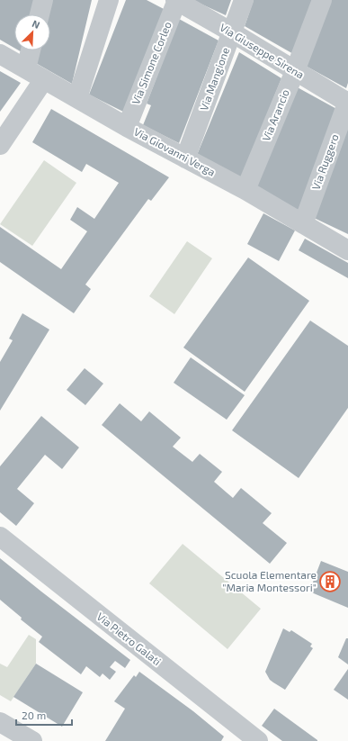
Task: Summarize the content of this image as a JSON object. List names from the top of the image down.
{
  "streets": {
    "street": [
      "Via Giuseppe Sirena",
      "Via Simone Corleo",
      "Via Mangione",
      "Via Arancio",
      "Via Giovanni Verga",
      "Via Ruggero",
      "Via Pietro Galati"
    ]
  },
  "crossings": [
    ["Via Giuseppe Sirena", "Via Simone Corleo"],
    ["Via Giuseppe Sirena", "Via Mangione"],
    ["Via Giuseppe Sirena", "Via Arancio"],
    ["Via Giuseppe Sirena", "Via Ruggero"],
    ["Via Simone Corleo", "Via Giovanni Verga"],
    ["Via Mangione", "Via Giovanni Verga"],
    ["Via Arancio", "Via Giovanni Verga"],
    ["Via Giovanni Verga", "Via Ruggero"]
  ],
  "places": {
    "building": ["Scuola Elementare \"Maria Montessori\""]
  },
  "scale_bar": "20 m",
  "north": "top right"
}
